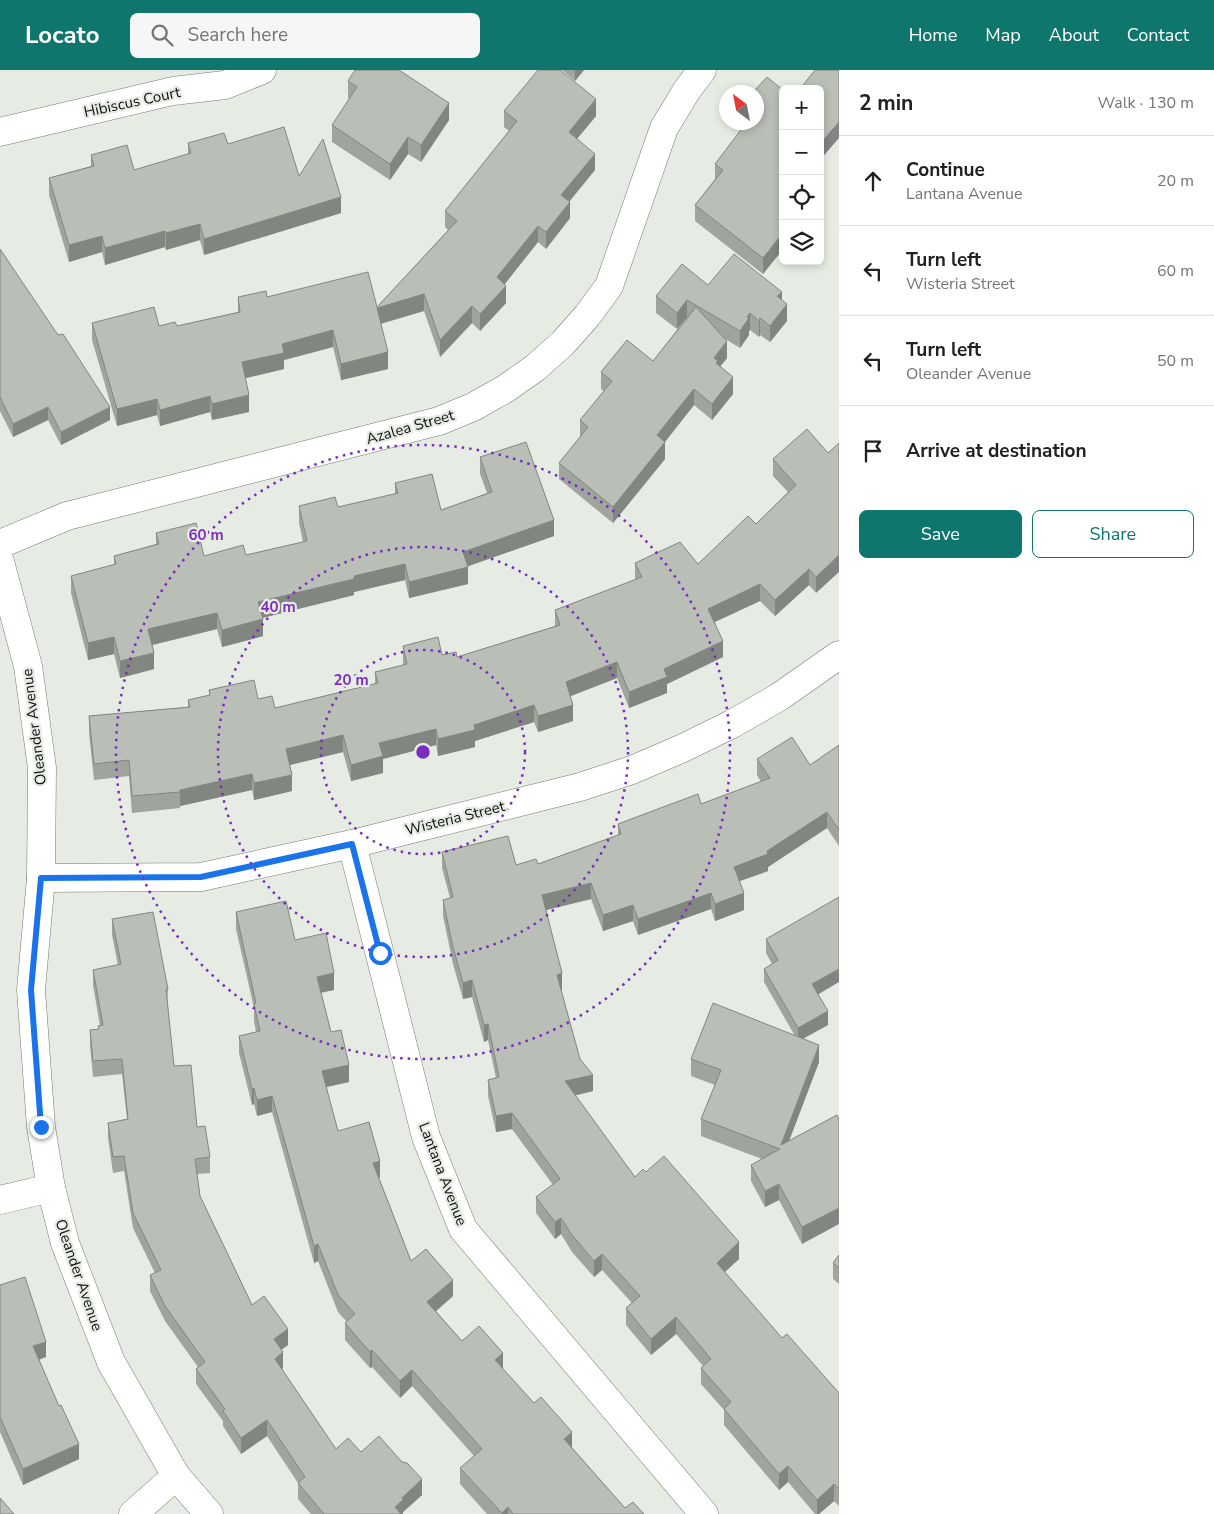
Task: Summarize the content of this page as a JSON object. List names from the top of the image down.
{
  "streets": {
    "street": [
      "Hibiscus Court",
      "Azalea Street",
      "Oleander Avenue",
      "Wisteria Street",
      "Lantana Avenue"
    ]
  },
  "crossings": [
    ["Oleander Avenue", "Wisteria Street"],
    ["Wisteria Street", "Lantana Avenue"]
  ],
  "north": "top left",
  "page": {
    "header": "Locato",
    "search": "Search here",
    "nav": [
      "Home",
      "Map",
      "About",
      "Contact"
    ],
    "heading": ["2 min", "Walk · 130 m"],
    "map_buttons": ["+", "−"],
    "list": [
      ["Continue", "Lantana Avenue", "20 m"],
      ["Turn left", "Wisteria Street", "60 m"],
      ["Turn left", "Oleander Avenue", "50 m"],
      "Arrive at destination"
    ],
    "buttons": ["Save", "Share"]
  },
  "rings": ["60 m", "40 m", "20 m"]
}
